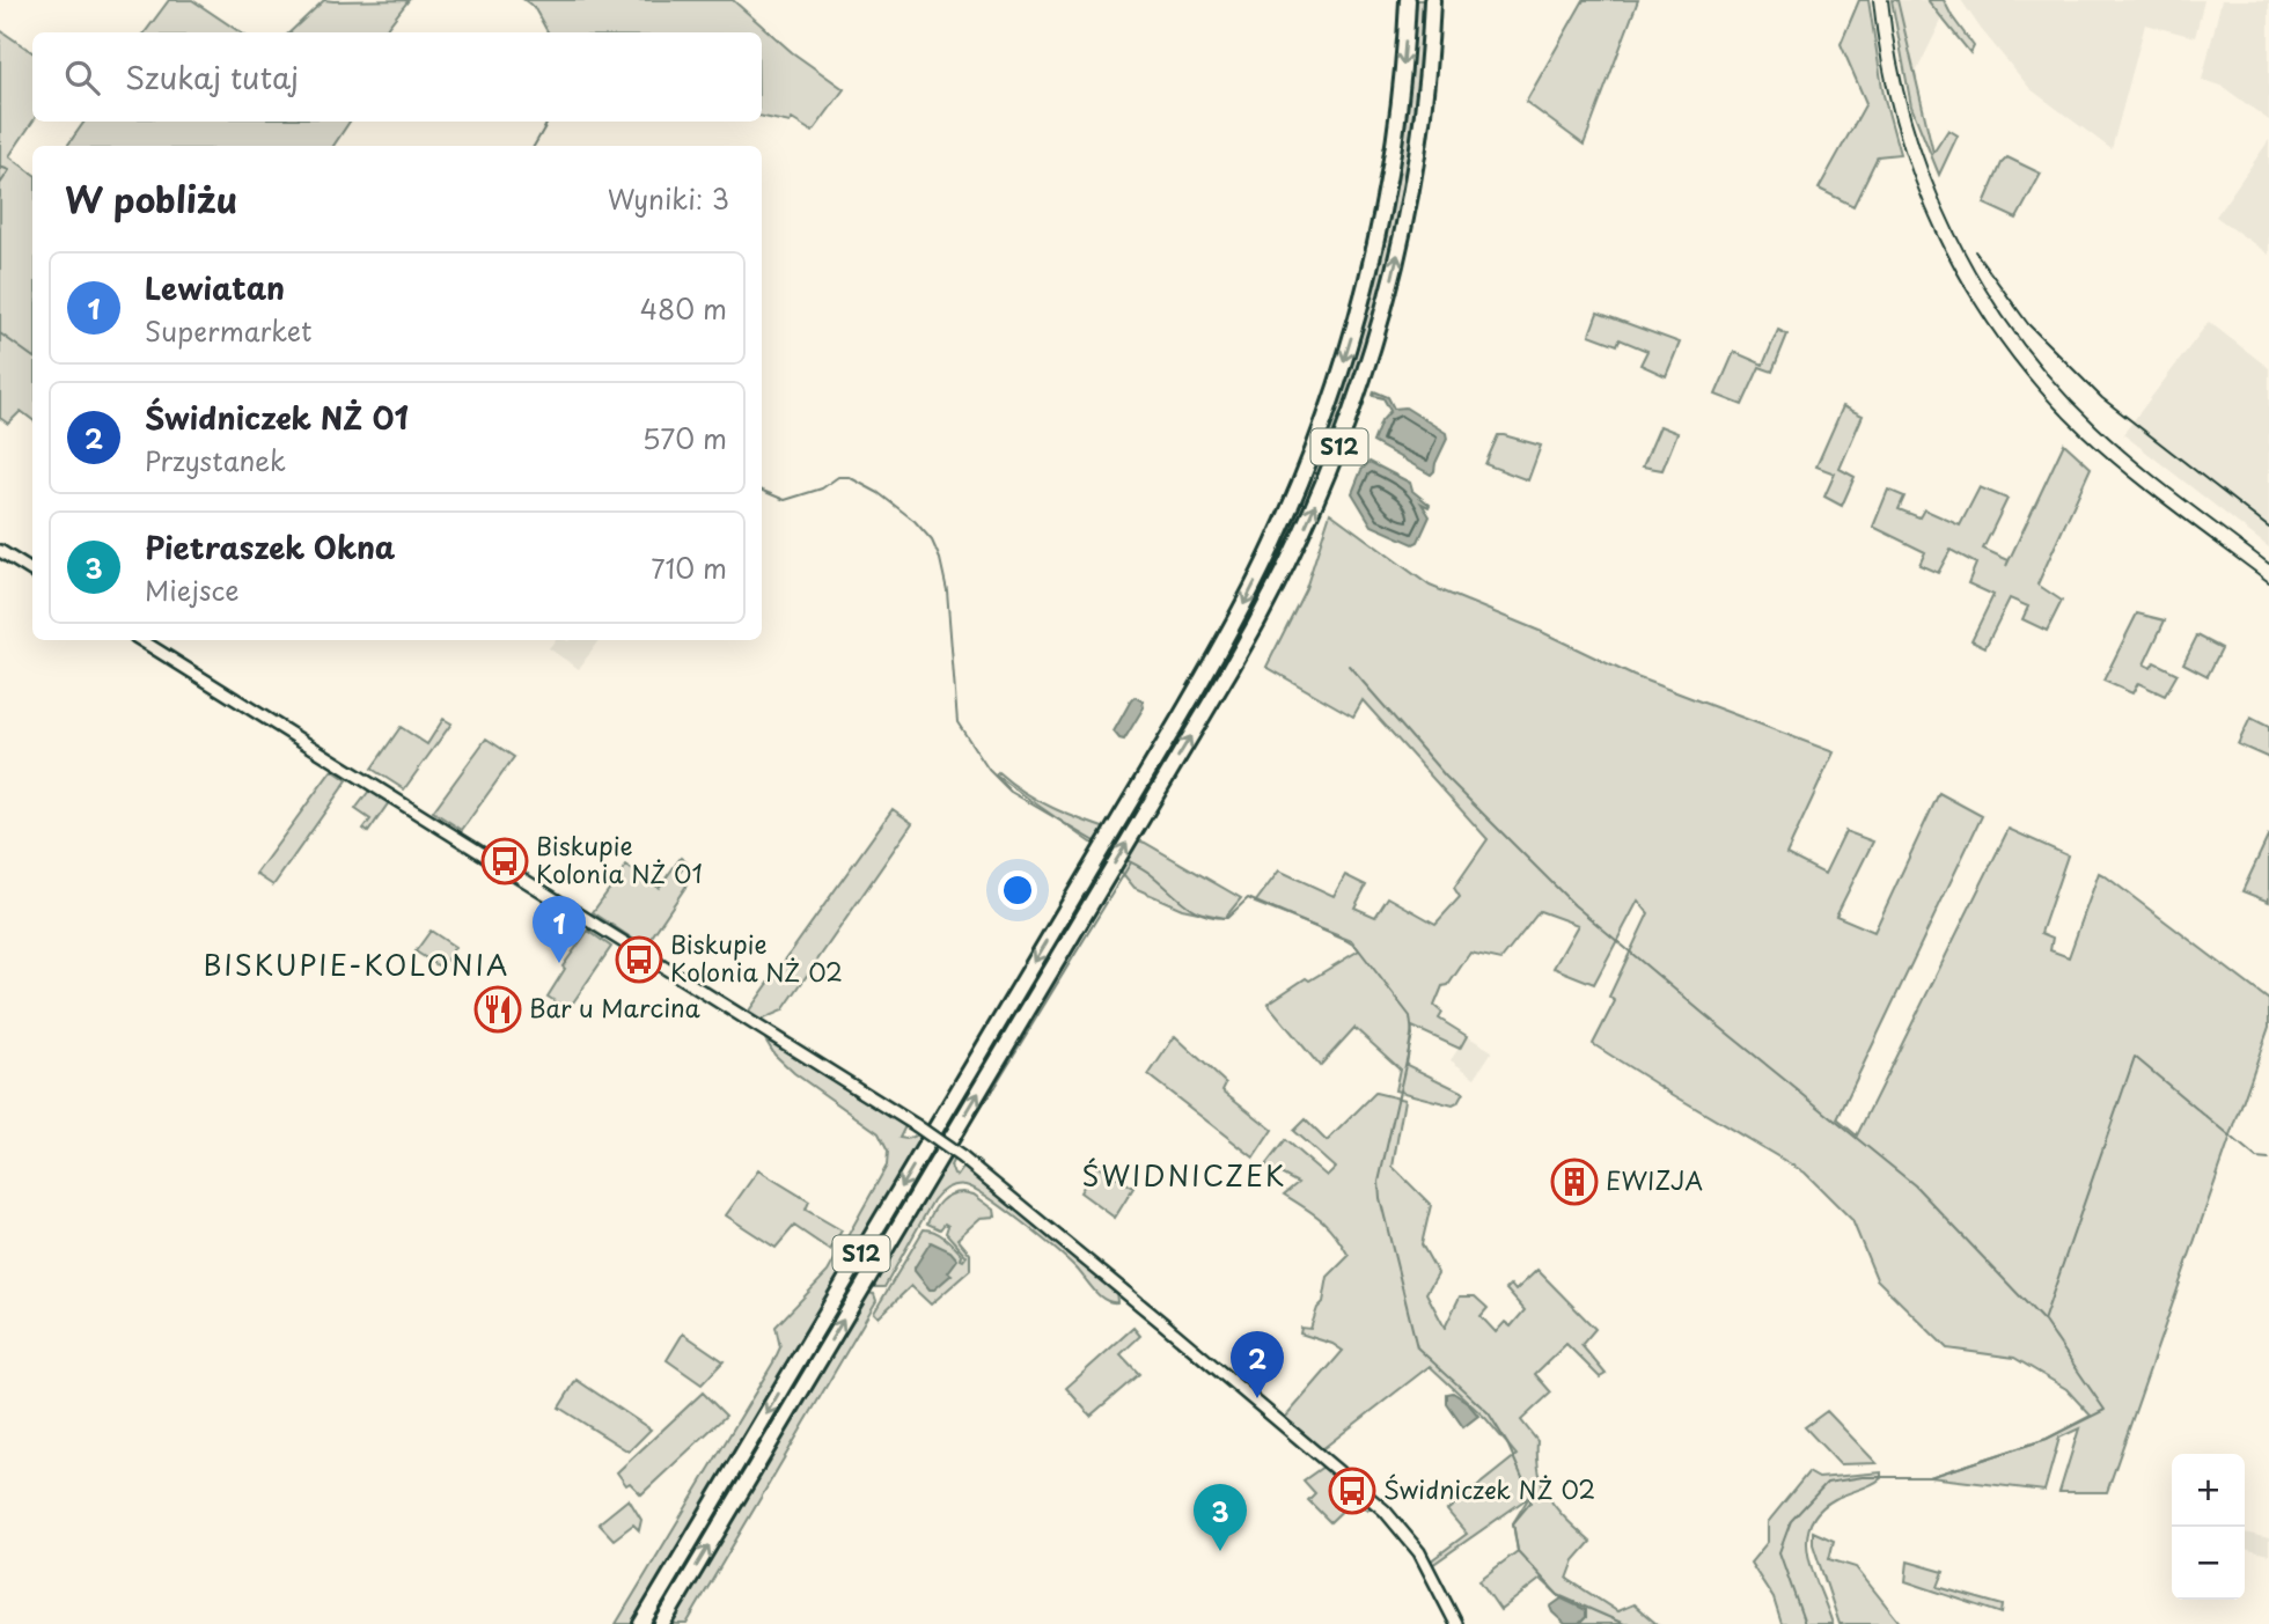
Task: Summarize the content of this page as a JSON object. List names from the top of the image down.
{
  "streets": {
    "highway": ["S12"]
  },
  "districts": ["BISKUPIE-KOLONIA", "ŚWIDNICZEK"],
  "places": {
    "bus stop": ["Biskupie Kolonia NŻ 01", "Biskupie Kolonia NŻ 02", "Świdniczek NŻ 02"],
    "restaurant": ["Bar u Marcina"],
    "building": ["EWIZJA"]
  },
  "page": {
    "search": "Szukaj tutaj",
    "heading": ["W pobliżu", "Wyniki: 3"],
    "list": [
      {
        "mark": "1",
        "name": "Lewiatan",
        "note": "Supermarket",
        "value": "480 m"
      },
      {
        "mark": "2",
        "name": "Świdniczek NŻ 01",
        "note": "Przystanek",
        "value": "570 m"
      },
      {
        "mark": "3",
        "name": "Pietraszek Okna",
        "note": "Miejsce",
        "value": "710 m"
      }
    ],
    "pins": ["1", "2", "3"],
    "map_buttons": ["+", "−"]
  }
}
